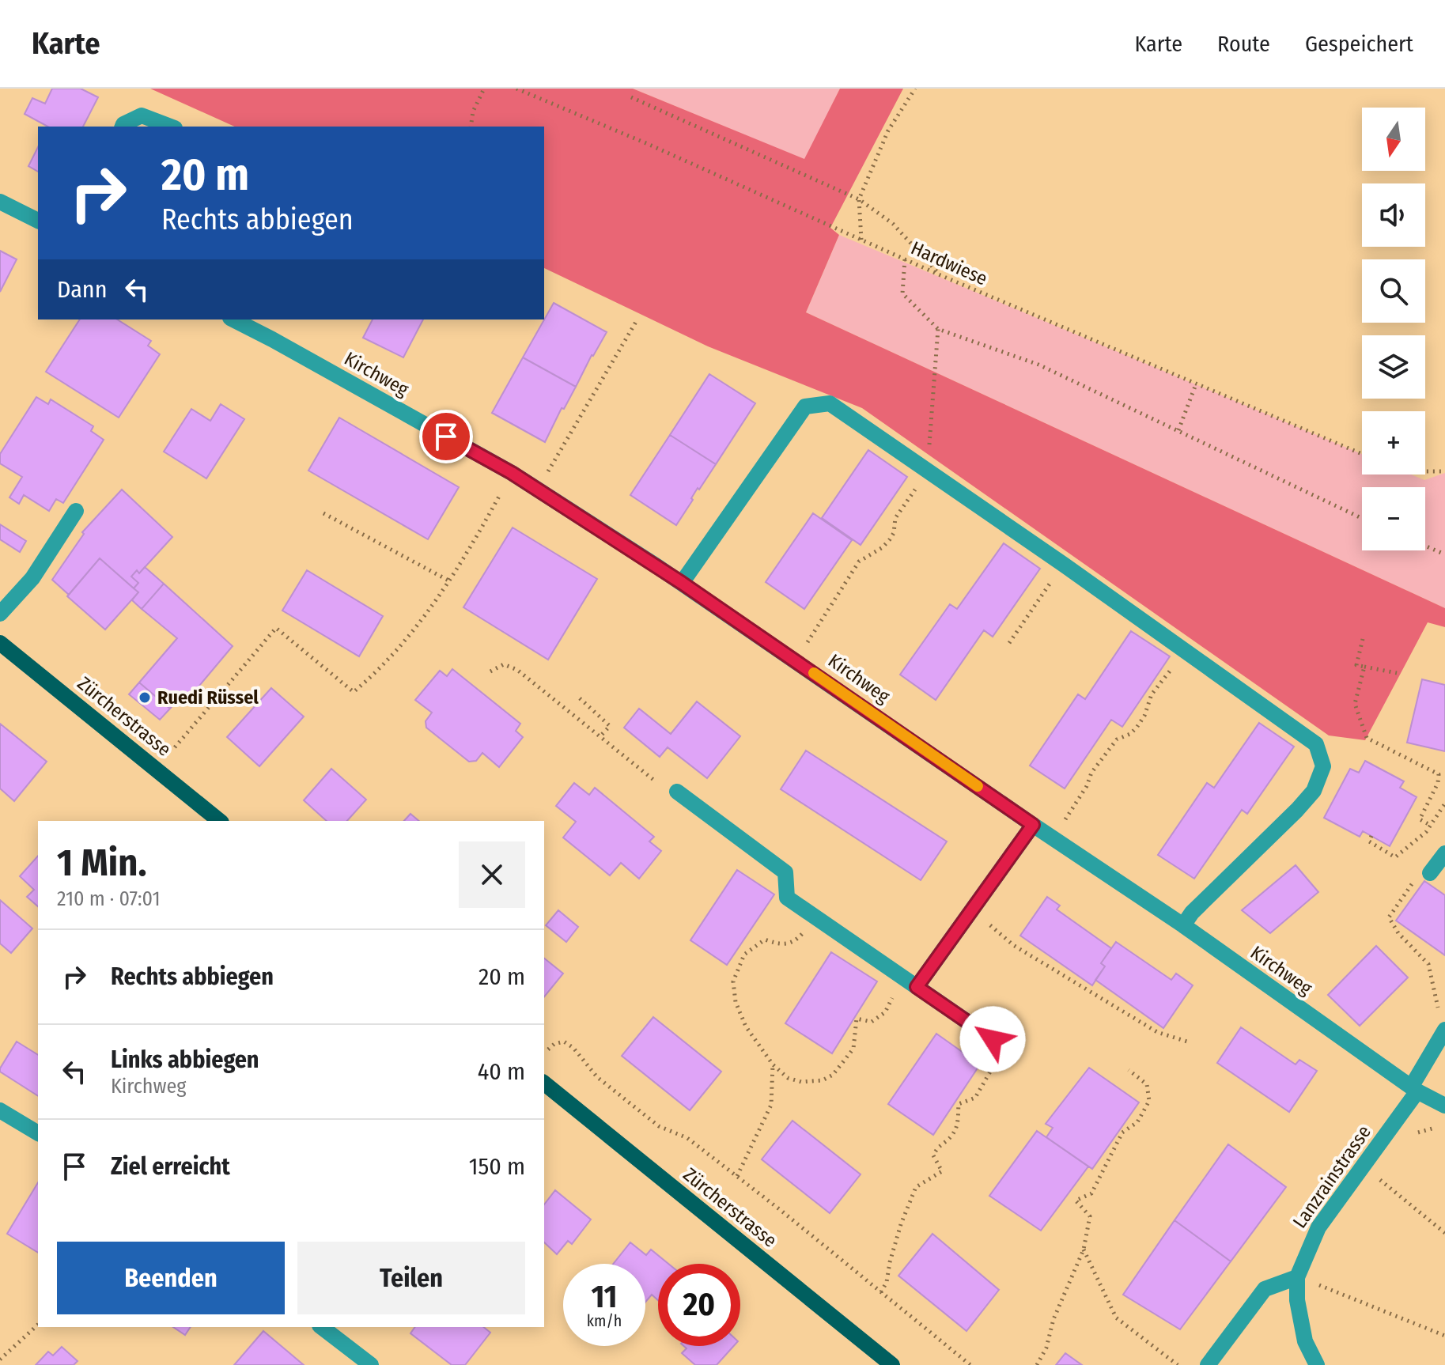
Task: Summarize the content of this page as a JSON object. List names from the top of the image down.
{
  "streets": {
    "main road": ["Zürcherstrasse"],
    "street": ["Kirchweg", "Lanzrainstrasse"],
    "path": ["Hardwiese"]
  },
  "crossings": [
    ["Kirchweg", "Lanzrainstrasse"]
  ],
  "places": ["Ruedi Rüssel"],
  "north": "bottom",
  "page": {
    "header": "Karte",
    "nav": ["Karte", "Route", "Gespeichert"],
    "map_buttons": ["+", "−"],
    "turn": ["20 m", "Rechts abbiegen"],
    "then": "Dann",
    "heading": ["1 Min.", "210 m · 07:01"],
    "list": [
      {
        "name": "Rechts abbiegen",
        "value": "20 m"
      },
      {
        "name": "Links abbiegen",
        "note": "Kirchweg",
        "value": "40 m"
      },
      {
        "name": "Ziel erreicht",
        "value": "150 m"
      }
    ],
    "buttons": ["Beenden", "Teilen"],
    "speed": "11 km/h",
    "limit": "20"
  }
}
